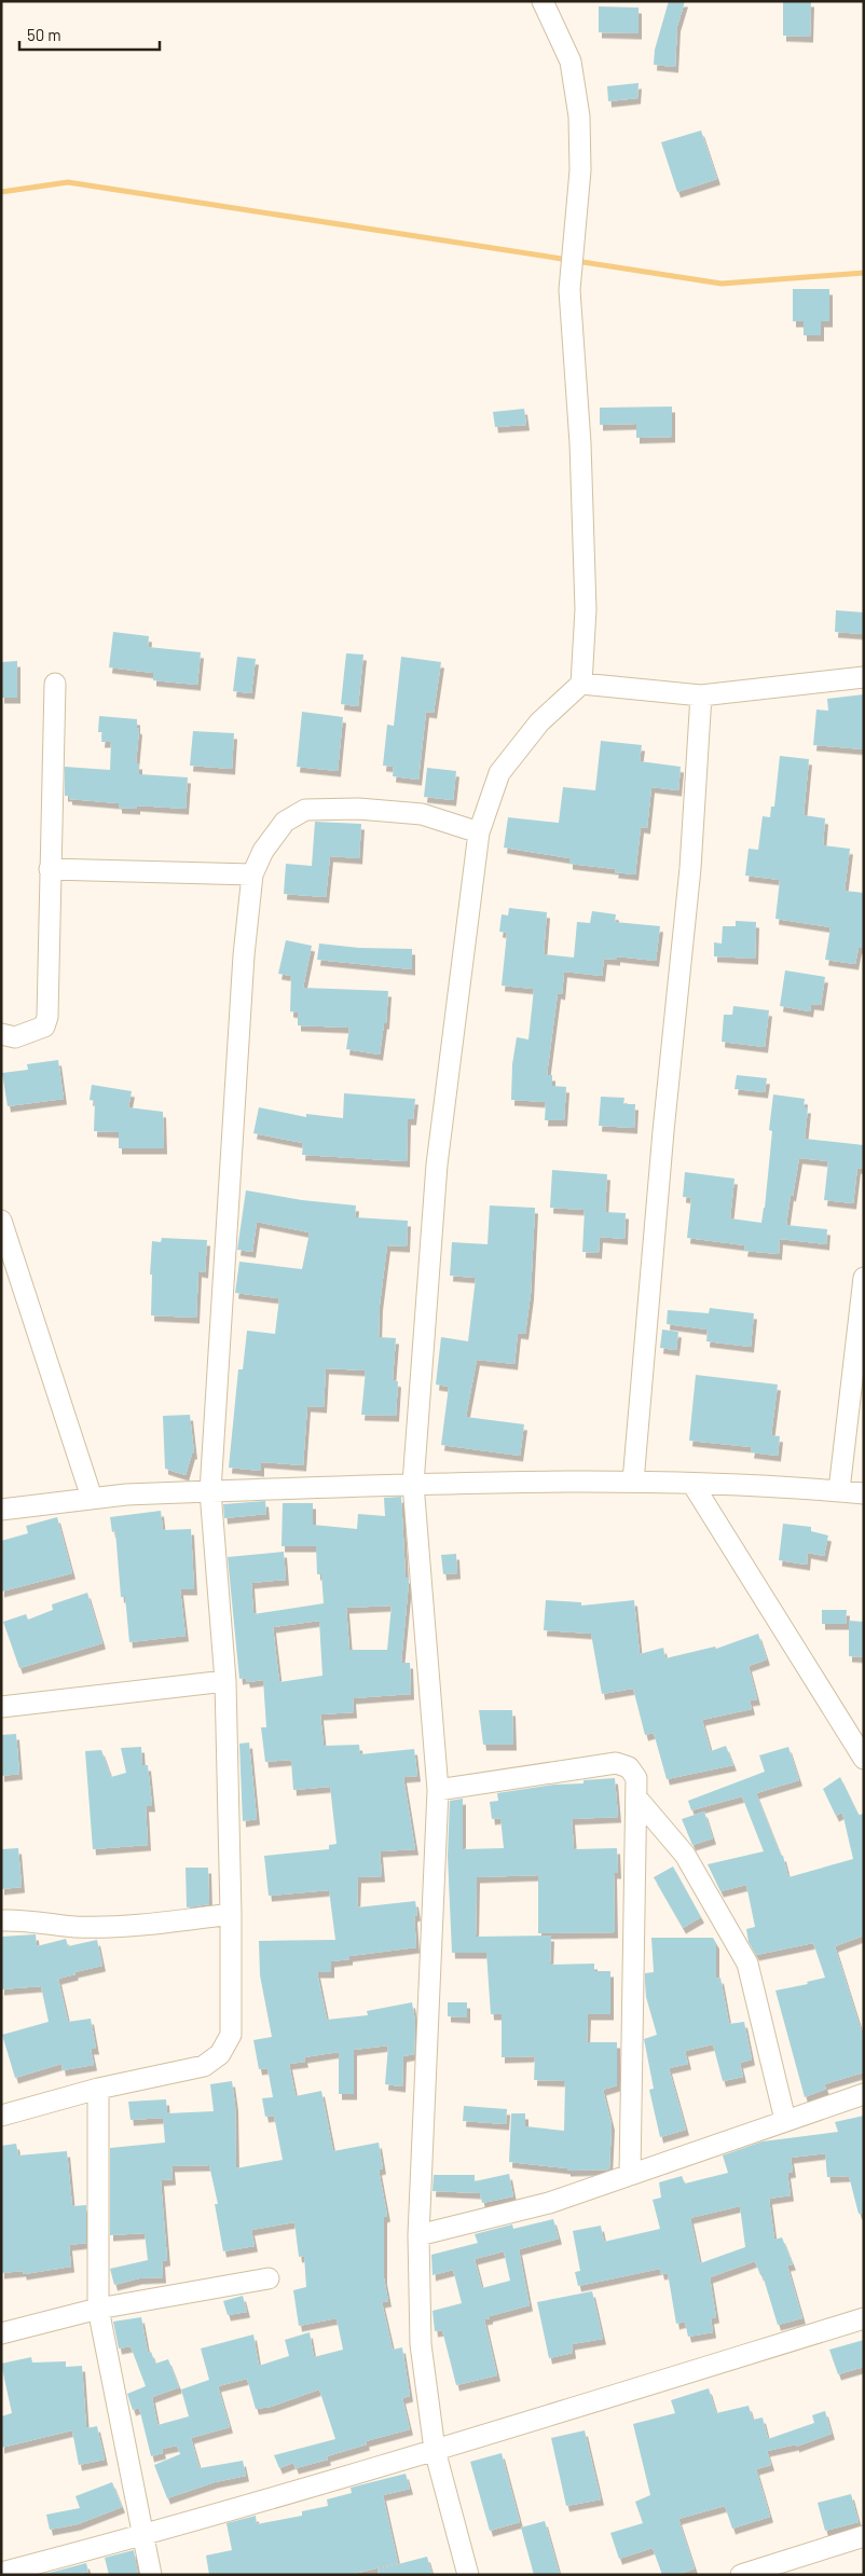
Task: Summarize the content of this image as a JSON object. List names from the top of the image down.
{
  "scale_bar": "50 m"
}
